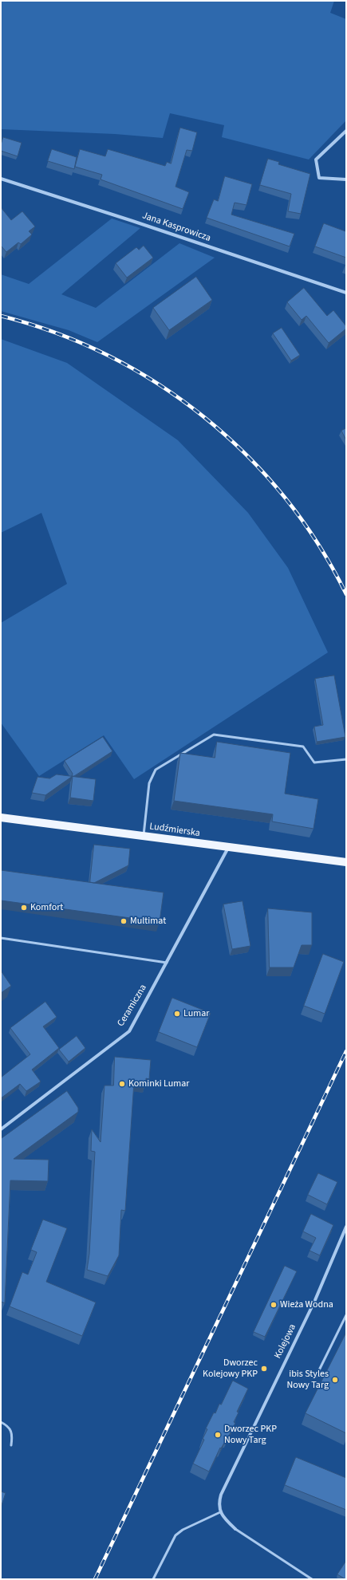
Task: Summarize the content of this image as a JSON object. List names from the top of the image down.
{
  "streets": {
    "main road": ["Ludźmierska"],
    "street": ["Jana Kasprowicza", "Ceramiczna", "Kolejowa"]
  },
  "crossings": [
    ["Ludźmierska", "Ceramiczna"]
  ],
  "places": [
    "Komfort",
    "Multimat",
    "Lumar",
    "Kominki Lumar",
    "Wieża Wodna",
    "Dworzec Kolejowy PKP",
    "ibis Styles Nowy Targ",
    "Dworzec PKP Nowy Targ"
  ]
}
